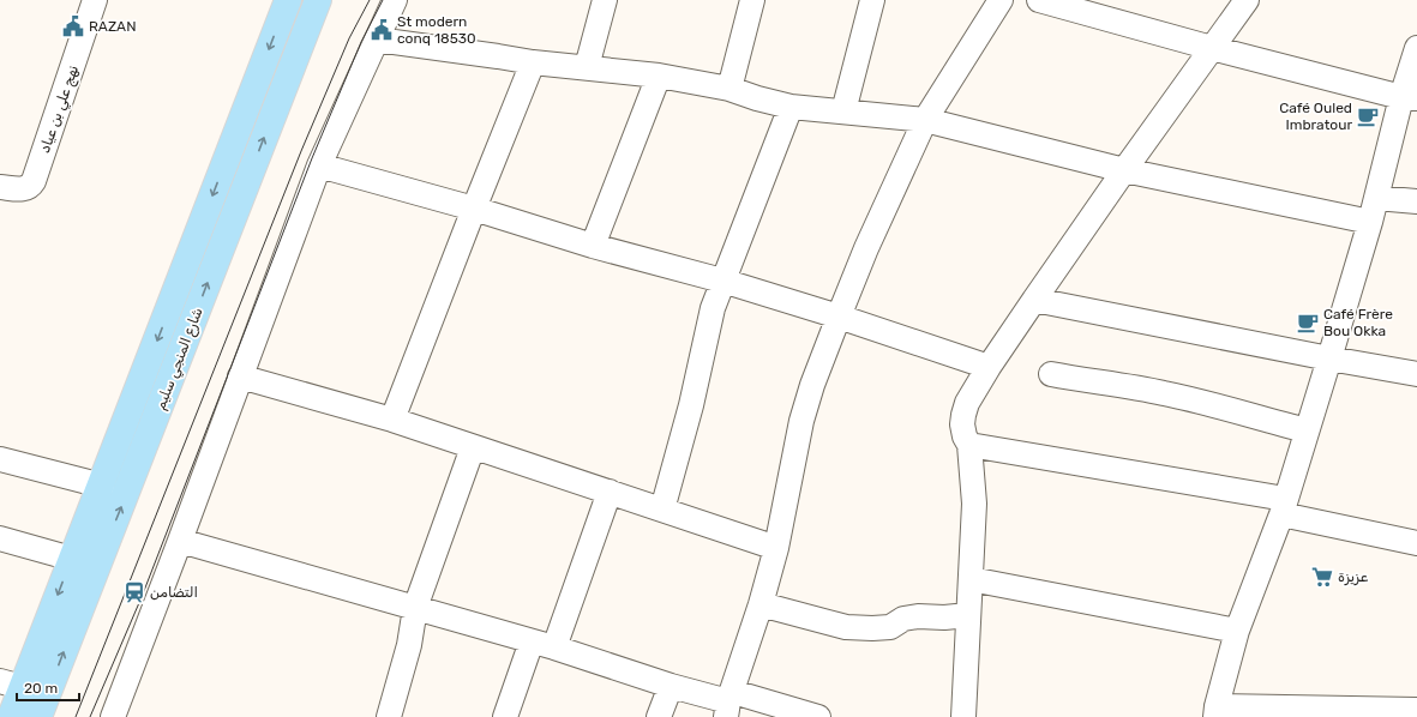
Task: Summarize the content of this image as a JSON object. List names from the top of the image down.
{
  "streets": {
    "main road": ["شارع المنجي سليم"],
    "street": ["نهج علي بن عياد"]
  },
  "places": {
    "public building": ["RAZAN", "St modern conq 18530"],
    "cafe": ["Café Ouled Imbratour", "Café Frère Bou Okka"],
    "supermarket": ["عزيزة"],
    "station": ["التضامن"]
  },
  "scale_bar": "20 m"
}
